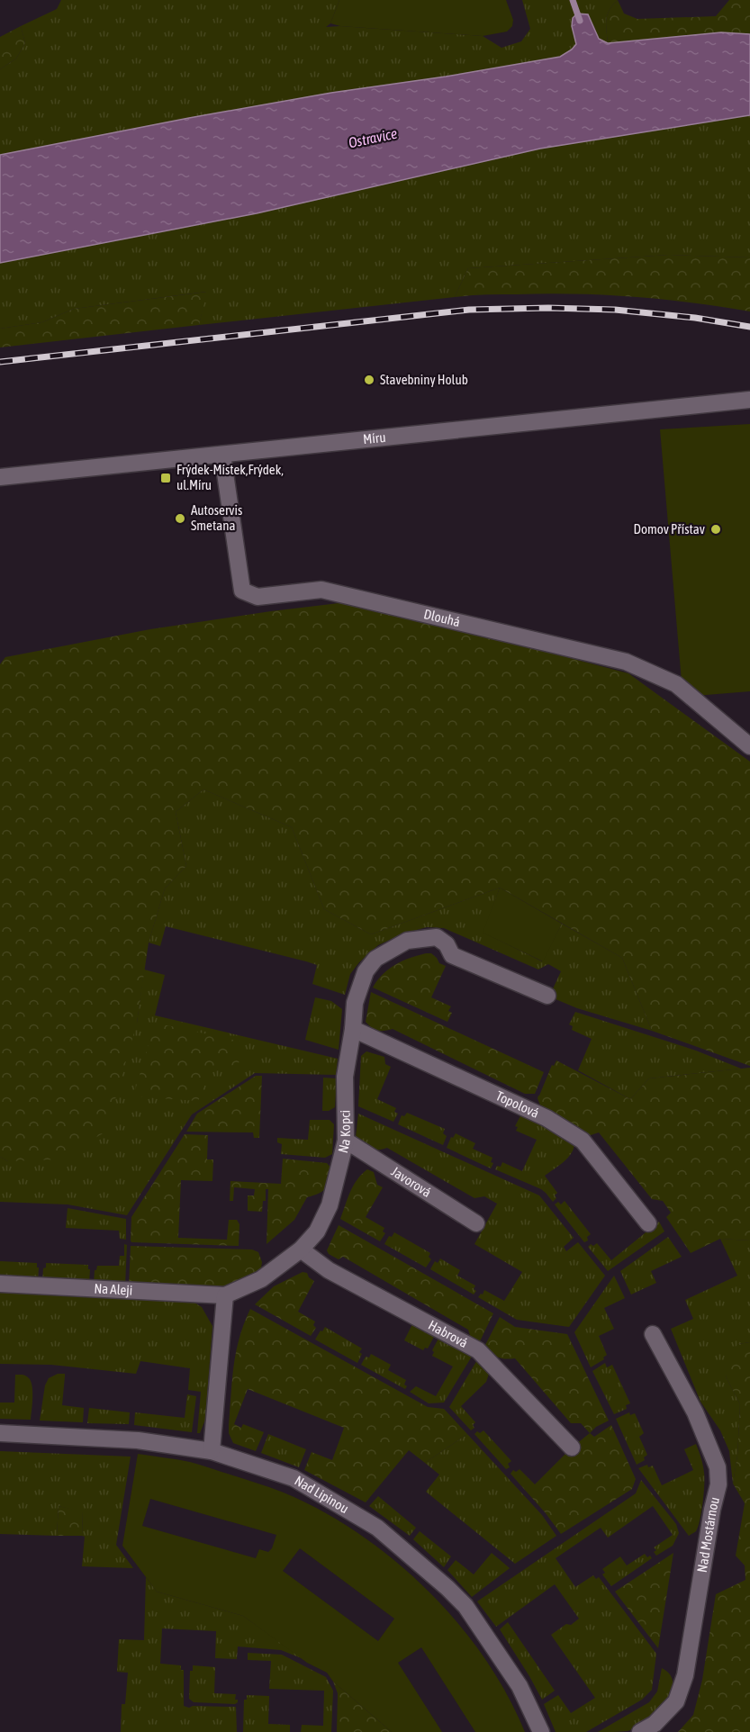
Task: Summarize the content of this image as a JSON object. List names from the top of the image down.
{
  "streets": {
    "street": [
      "Míru",
      "Dlouhá",
      "Topolová",
      "Na Kopci",
      "Javorová",
      "Na Aleji",
      "Habrová",
      "Nad Lipinou",
      "Nad Mostárnou"
    ]
  },
  "crossings": [
    ["Míru", "Dlouhá"],
    ["Topolová", "Na Kopci"],
    ["Na Kopci", "Javorová"],
    ["Na Kopci", "Na Aleji"],
    ["Na Kopci", "Habrová"]
  ],
  "water": ["Ostravice"],
  "places": {
    "other": ["Stavebniny Holub", "Autoservis Smetana", "Domov Přístav"],
    "transit": ["Frýdek-Místek,Frýdek, ul.Míru"]
  }
}
